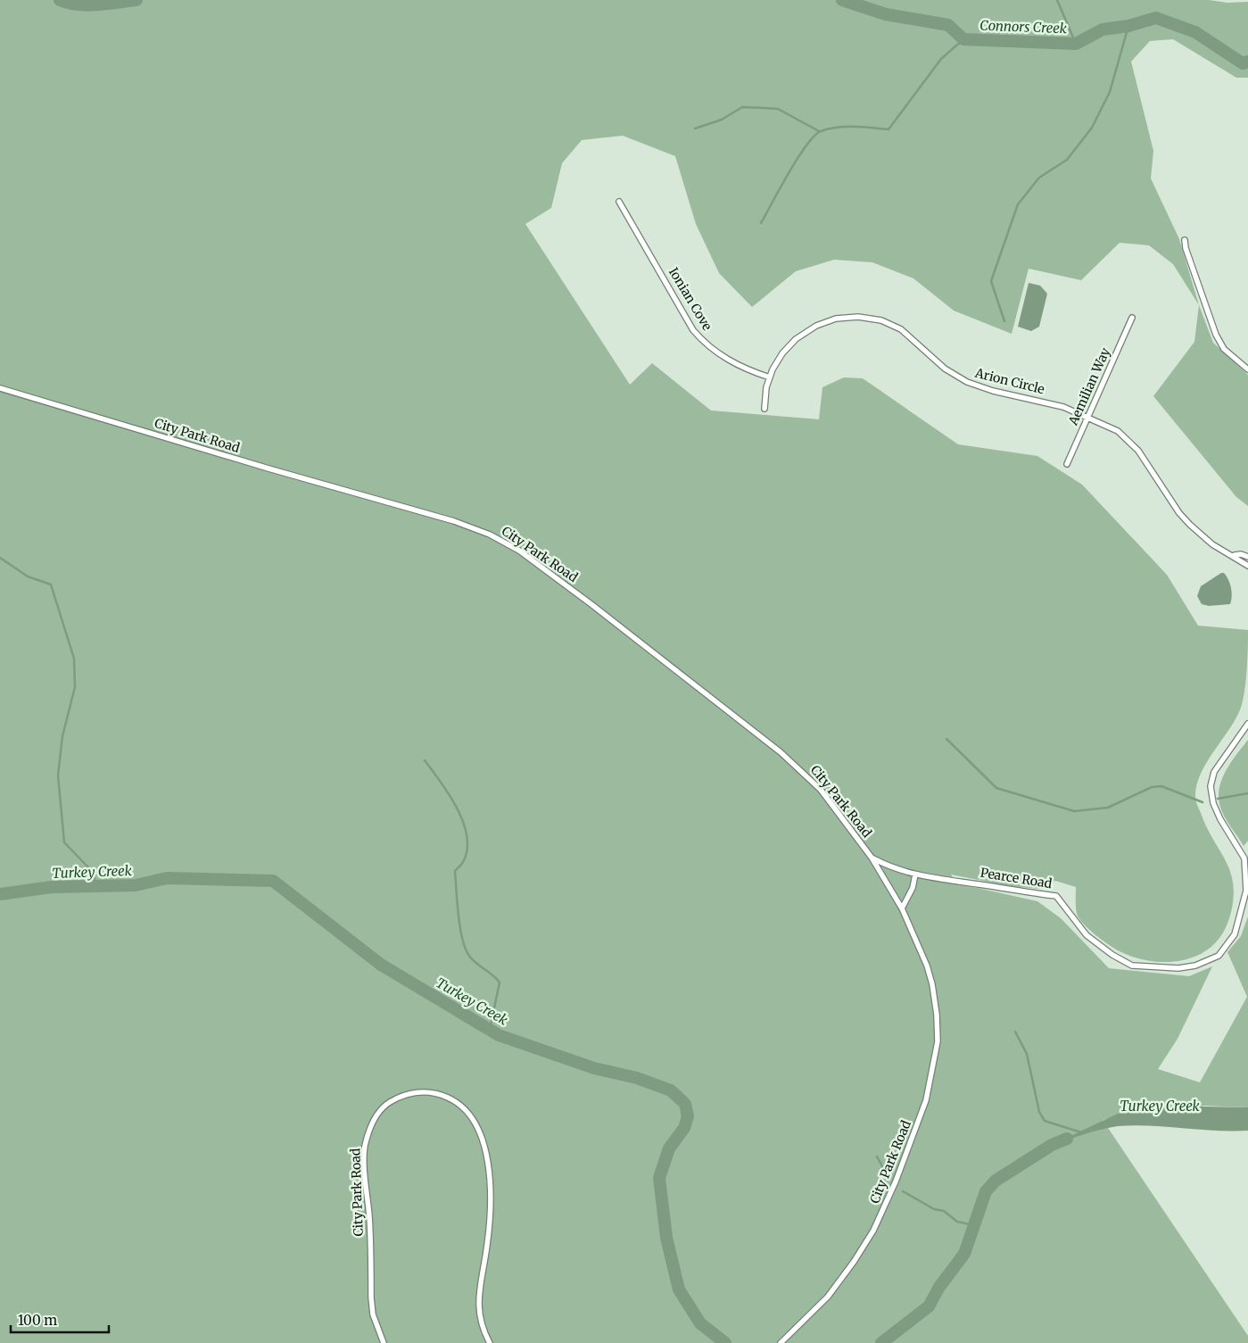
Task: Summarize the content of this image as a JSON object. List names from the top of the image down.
{
  "streets": {
    "street": [
      "Ionian Cove",
      "Arion Circle",
      "Aemilian Way",
      "City Park Road",
      "Pearce Road"
    ]
  },
  "crossings": [
    ["Ionian Cove", "Arion Circle"],
    ["Arion Circle", "Aemilian Way"],
    ["City Park Road", "Pearce Road"]
  ],
  "water": ["Connors Creek", "Turkey Creek"],
  "scale_bar": "100 m"
}
